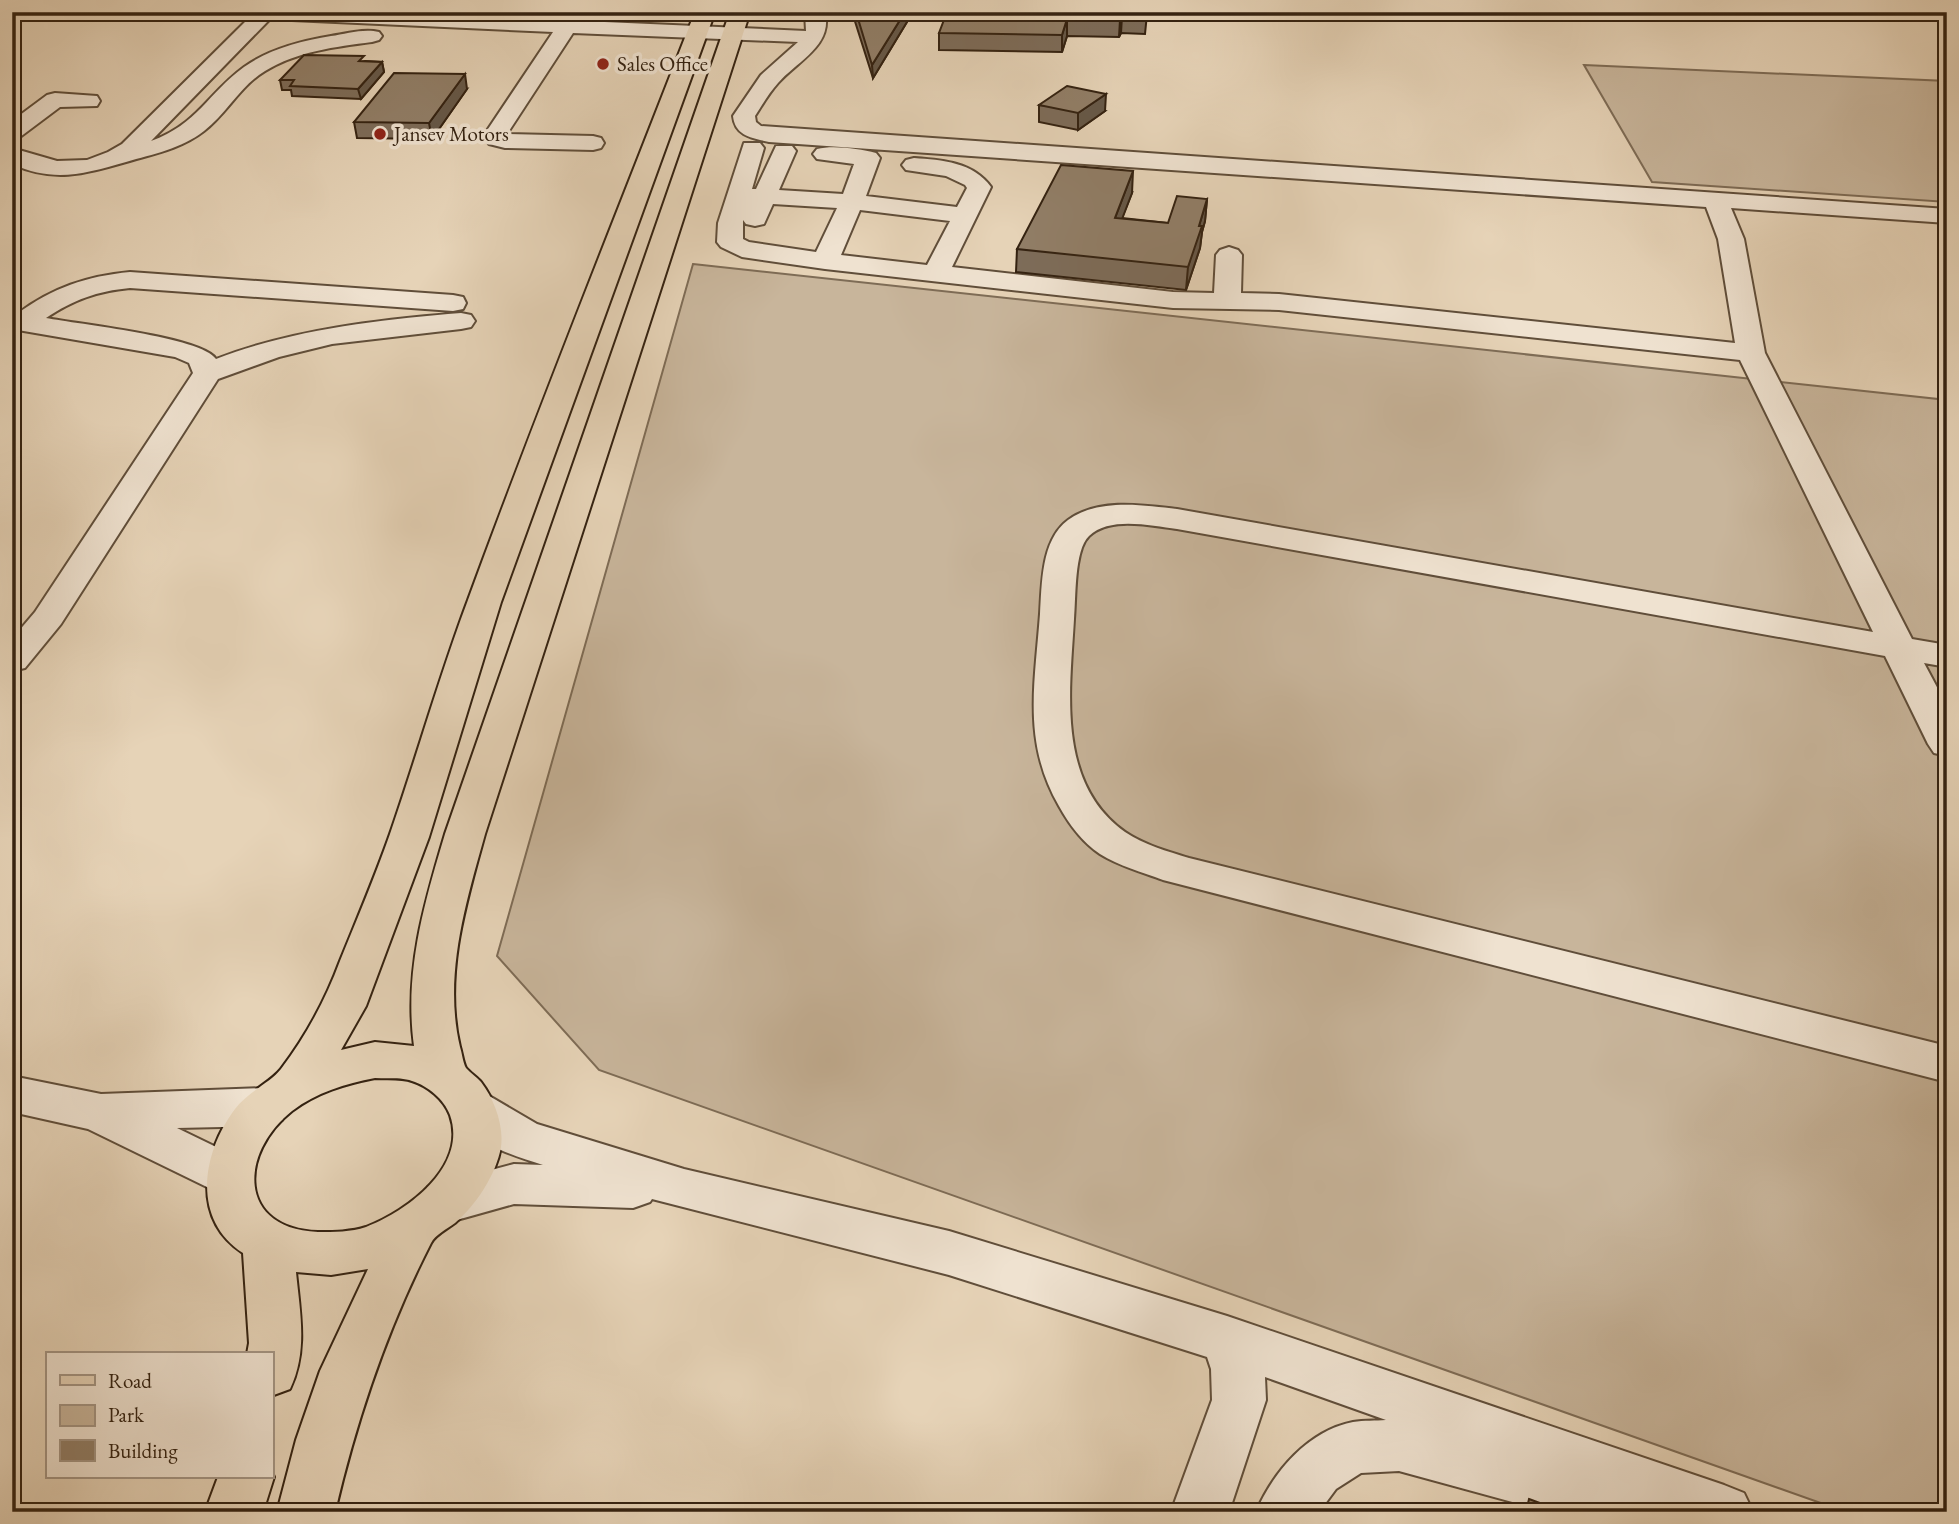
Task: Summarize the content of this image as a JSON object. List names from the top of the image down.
{
  "places": ["Sales Office", "Jansev Motors"],
  "legend": ["Road", "Park", "Building"]
}
